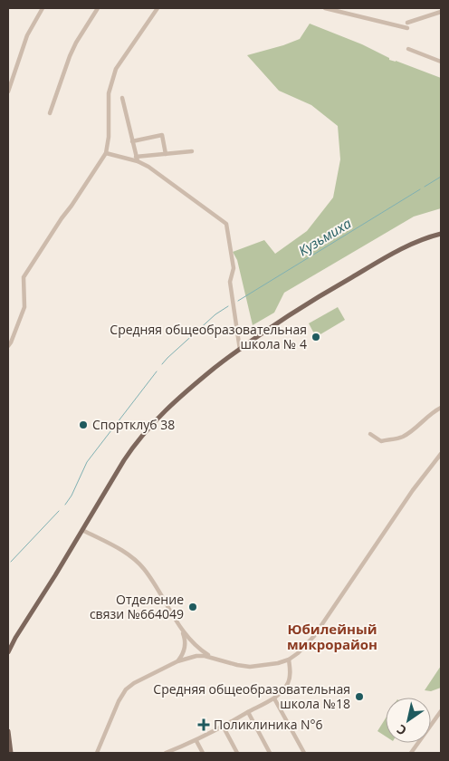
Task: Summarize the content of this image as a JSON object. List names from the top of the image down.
{
  "districts": ["Юбилейный микрорайон"],
  "water": ["Кузьмиха"],
  "places": {
    "other": [
      "Средняя общеобразовательная школа № 4",
      "Спортклуб 38",
      "Отделение связи №664049",
      "Средняя общеобразовательная школа №18"
    ],
    "health": ["Поликлиника N°6"]
  },
  "north": "bottom left"
}
